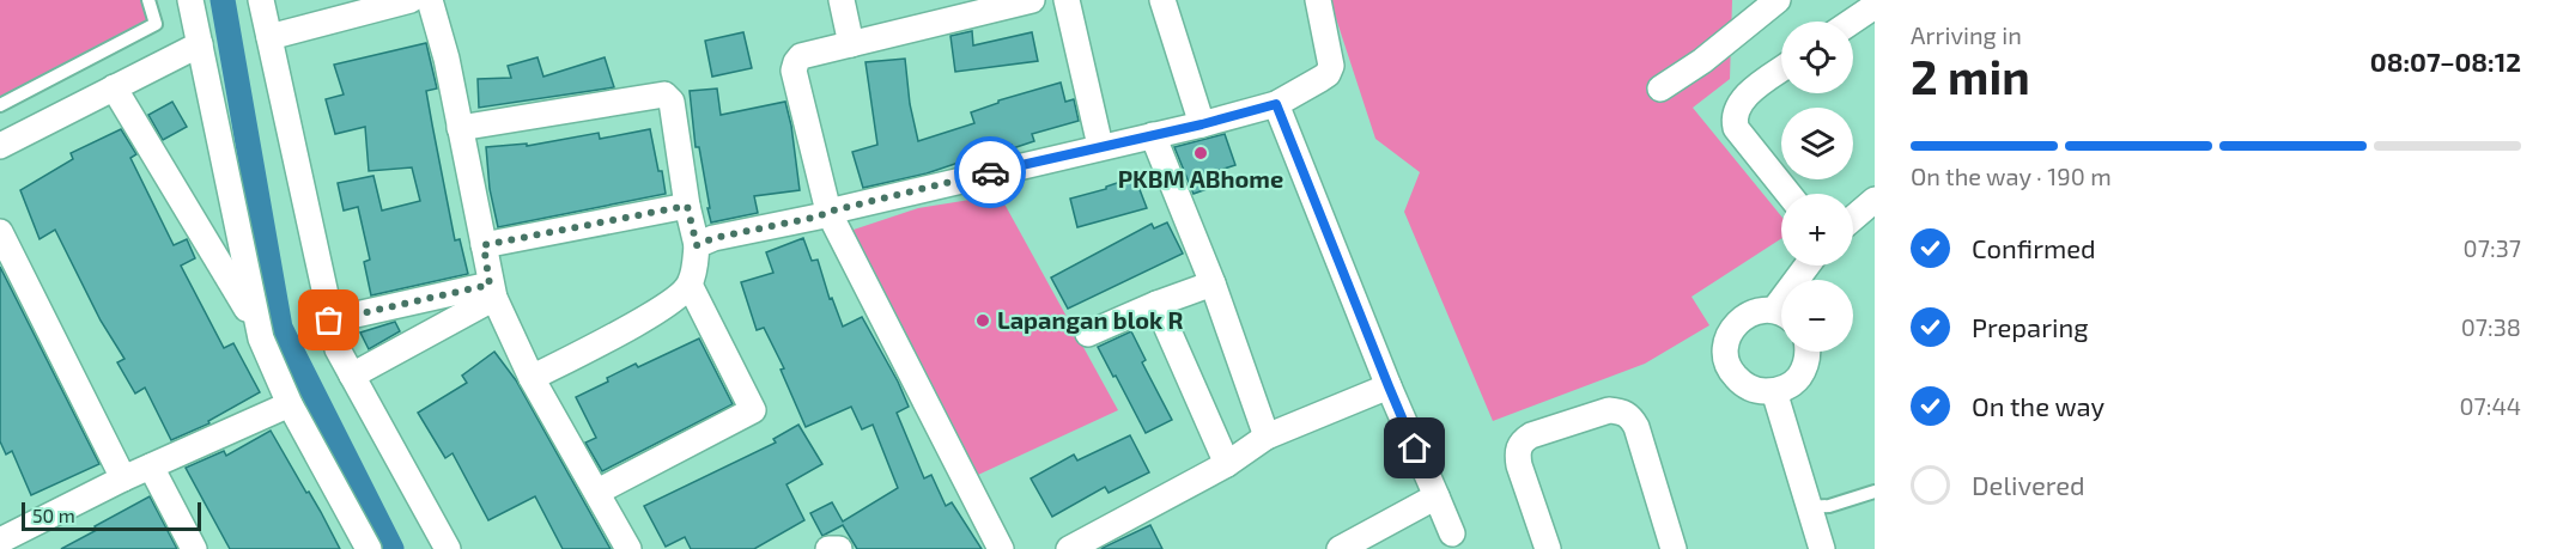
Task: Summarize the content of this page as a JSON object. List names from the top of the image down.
{
  "places": ["PKBM ABhome", "Lapangan blok R"],
  "scale_bar": "50 m",
  "page": {
    "heading": ["2 min", "Arriving in", "08:07–08:12"],
    "map_buttons": ["+", "−"],
    "bar": "On the way · 190 m",
    "list": [
      ["Confirmed", "07:37"],
      ["Preparing", "07:38"],
      ["On the way", "07:44"],
      "Delivered"
    ],
    "scale": "50 m"
  }
}
